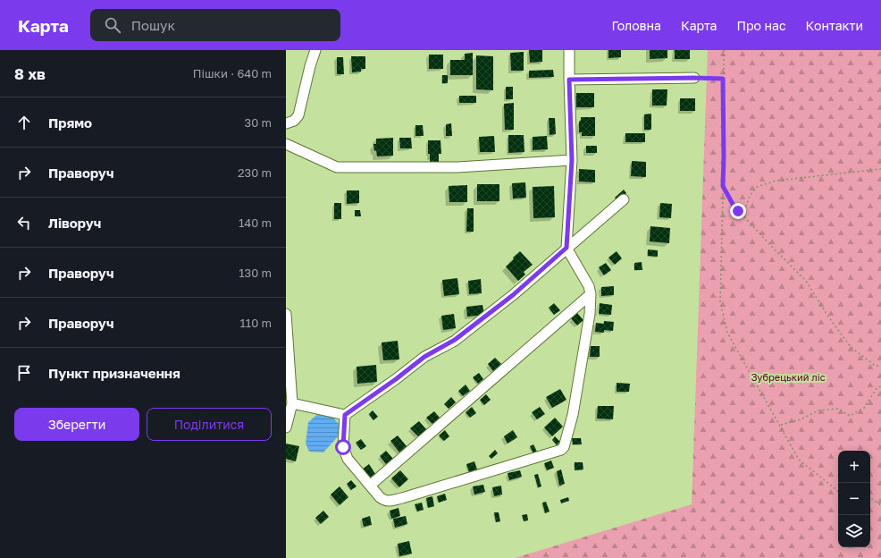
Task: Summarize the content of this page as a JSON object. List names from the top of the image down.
{
  "parks": ["Зубрецький ліс"],
  "page": {
    "header": "Карта",
    "search": "Пошук",
    "nav": [
      "Головна",
      "Карта",
      "Про нас",
      "Контакти"
    ],
    "heading": ["8 хв", "Пішки · 640 m"],
    "list": [
      ["Прямо", "30 m"],
      ["Праворуч", "230 m"],
      ["Ліворуч", "140 m"],
      ["Праворуч", "130 m"],
      ["Праворуч", "110 m"],
      "Пункт призначення"
    ],
    "buttons": ["Зберегти", "Поділитися"],
    "map_buttons": ["+", "−"]
  }
}
